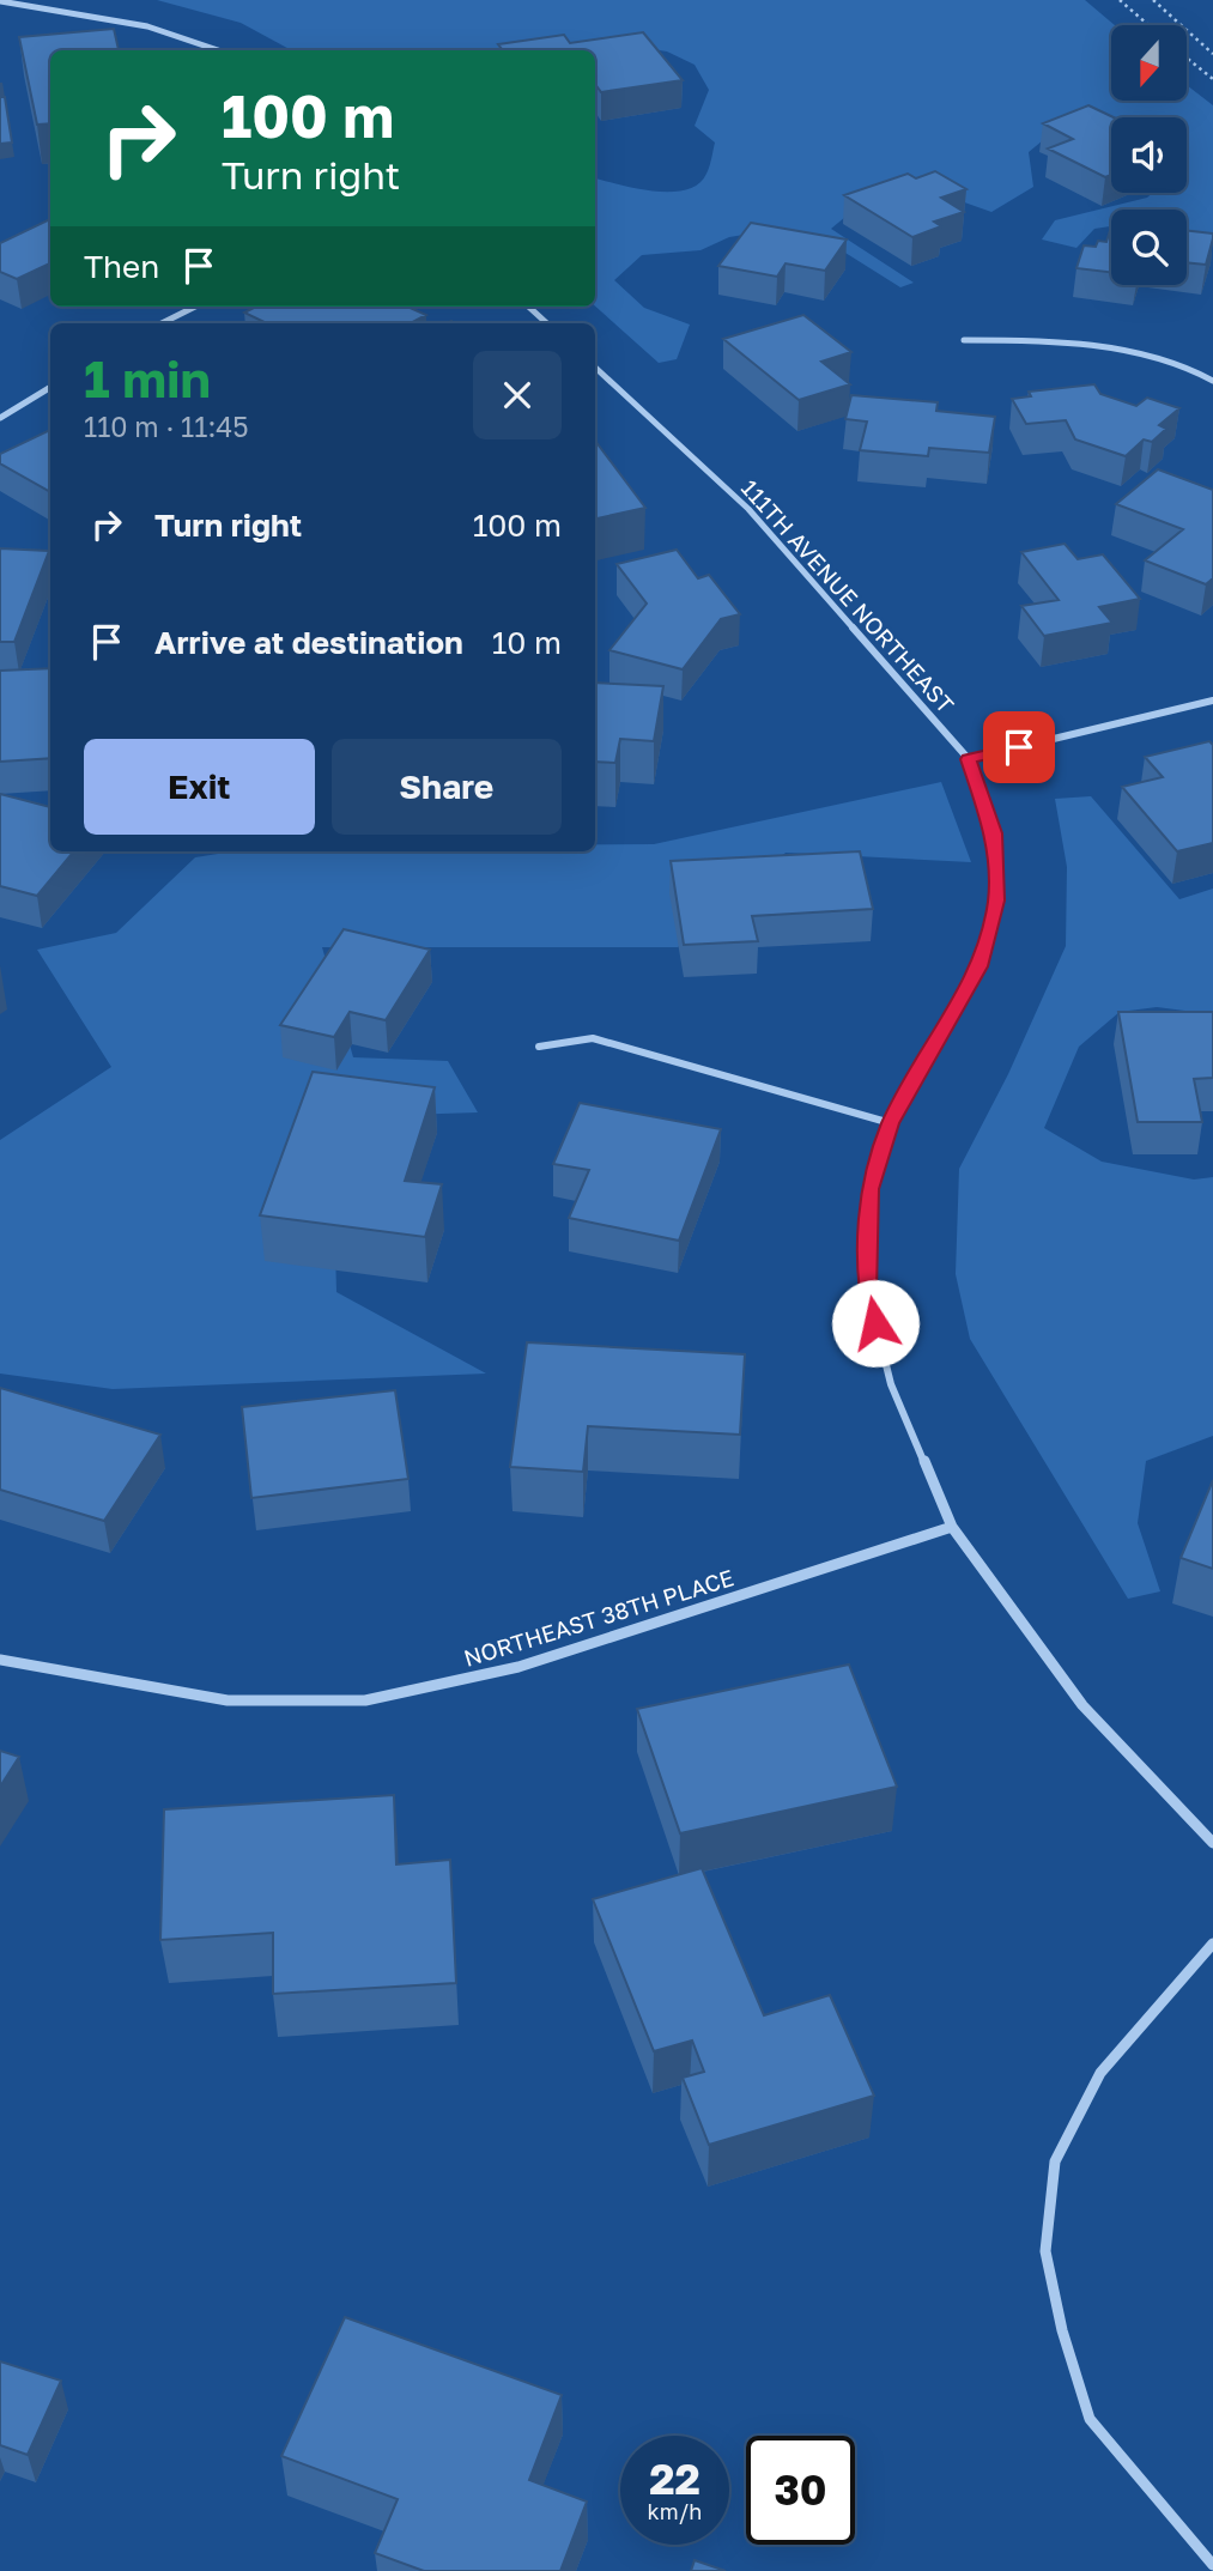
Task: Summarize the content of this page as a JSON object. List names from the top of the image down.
{
  "streets": {
    "street": ["111TH AVENUE NORTHEAST", "NORTHEAST 38TH PLACE"]
  },
  "crossings": [
    ["111TH AVENUE NORTHEAST", "NORTHEAST 38TH PLACE"]
  ],
  "north": "bottom",
  "page": {
    "turn": ["100 m", "Turn right"],
    "then": "Then",
    "heading": ["1 min", "110 m · 11:45"],
    "list": [
      {
        "name": "Turn right",
        "value": "100 m"
      },
      {
        "name": "Arrive at destination",
        "value": "10 m"
      }
    ],
    "buttons": ["Exit", "Share"],
    "speed": "22 km/h",
    "limit": "30"
  }
}
